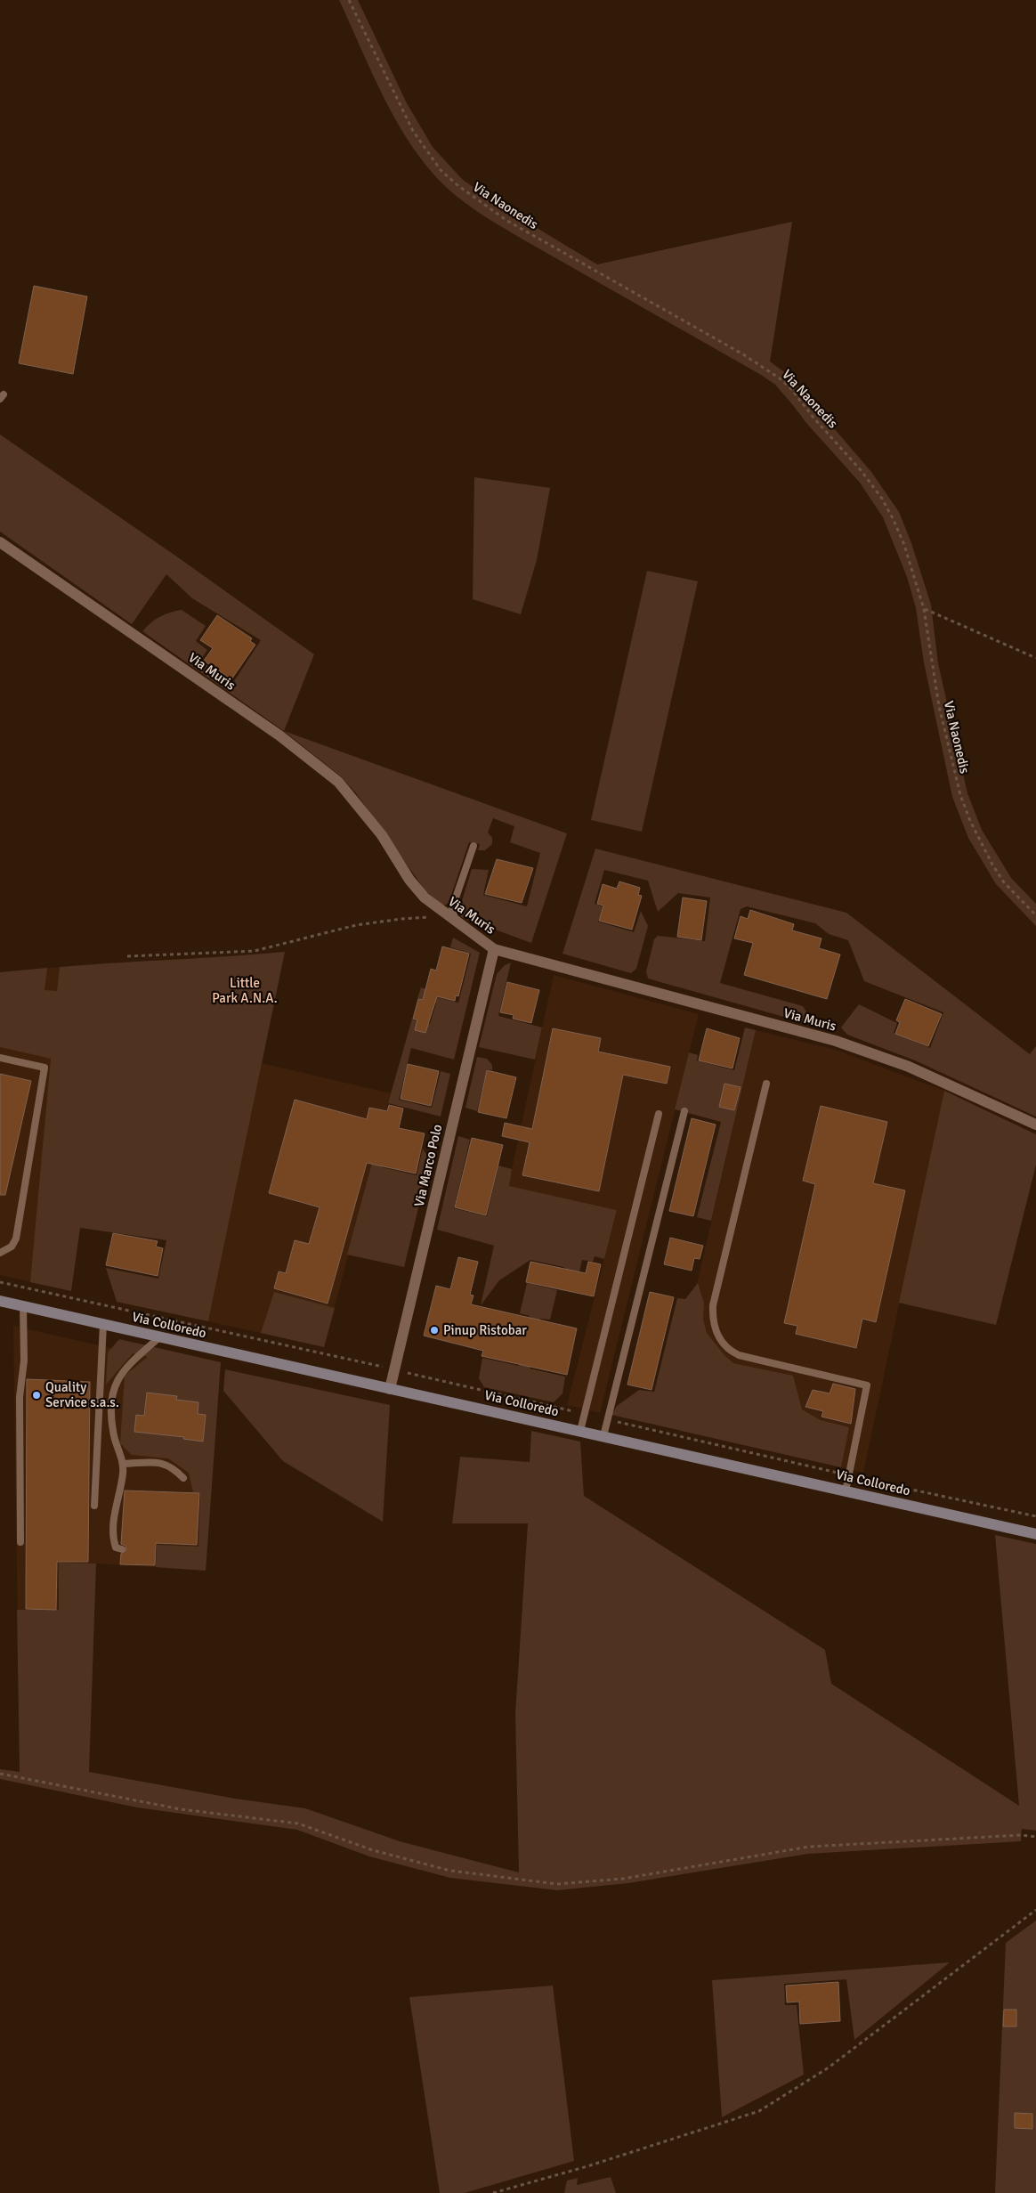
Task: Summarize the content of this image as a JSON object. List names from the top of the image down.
{
  "streets": {
    "main road": ["Via Colloredo"],
    "street": ["Via Muris", "Via Marco Polo"],
    "path": ["Via Naonedis"]
  },
  "crossings": [
    ["Via Muris", "Via Marco Polo"],
    ["Via Marco Polo", "Via Colloredo"]
  ],
  "parks": ["Little Park A.N.A."],
  "places": ["Pinup Ristobar", "Quality Service s.a.s."]
}
